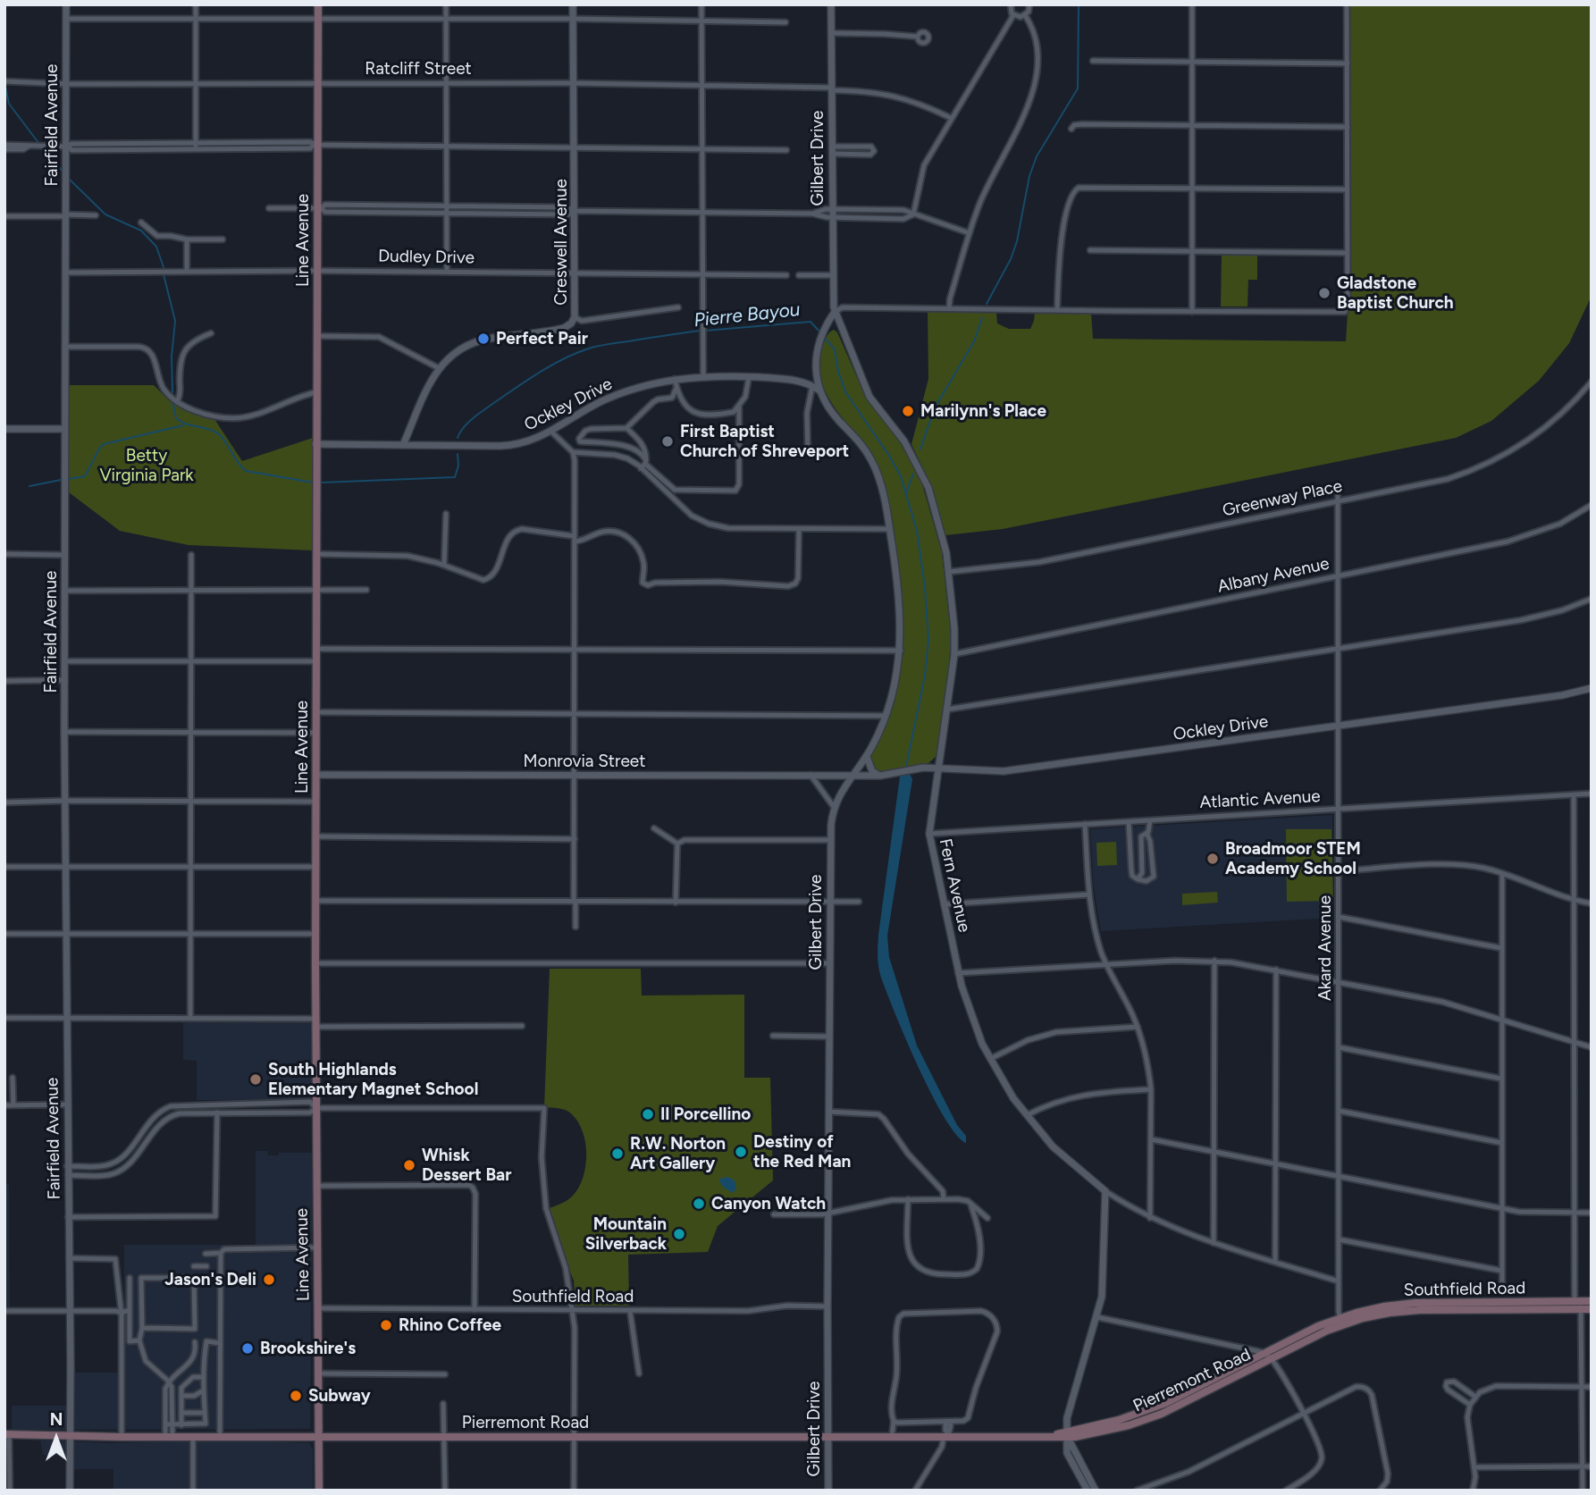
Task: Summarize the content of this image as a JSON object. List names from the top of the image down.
{
  "streets": {
    "main road": ["Line Avenue", "Southfield Road", "Pierremont Road"],
    "street": [
      "Ratcliff Street",
      "Fairfield Avenue",
      "Gilbert Drive",
      "Creswell Avenue",
      "Dudley Drive",
      "Ockley Drive",
      "Greenway Place",
      "Albany Avenue",
      "Monrovia Street",
      "Atlantic Avenue",
      "Fern Avenue",
      "Akard Avenue"
    ]
  },
  "crossings": [
    ["Ratcliff Street", "Fairfield Avenue"],
    ["Ratcliff Street", "Gilbert Drive"],
    ["Ratcliff Street", "Line Avenue"],
    ["Ratcliff Street", "Creswell Avenue"],
    ["Fairfield Avenue", "Dudley Drive"],
    ["Fairfield Avenue", "Pierremont Road"],
    ["Gilbert Drive", "Ockley Drive"],
    ["Gilbert Drive", "Monrovia Street"],
    ["Gilbert Drive", "Fern Avenue"],
    ["Gilbert Drive", "Southfield Road"],
    ["Gilbert Drive", "Pierremont Road"],
    ["Line Avenue", "Dudley Drive"],
    ["Line Avenue", "Ockley Drive"],
    ["Line Avenue", "Monrovia Street"],
    ["Line Avenue", "Southfield Road"],
    ["Line Avenue", "Pierremont Road"],
    ["Creswell Avenue", "Dudley Drive"],
    ["Creswell Avenue", "Ockley Drive"],
    ["Ockley Drive", "Monrovia Street"],
    ["Ockley Drive", "Fern Avenue"],
    ["Ockley Drive", "Akard Avenue"],
    ["Greenway Place", "Fern Avenue"],
    ["Greenway Place", "Akard Avenue"],
    ["Albany Avenue", "Fern Avenue"],
    ["Albany Avenue", "Akard Avenue"],
    ["Atlantic Avenue", "Fern Avenue"],
    ["Atlantic Avenue", "Akard Avenue"],
    ["Akard Avenue", "Southfield Road"],
    ["Akard Avenue", "Pierremont Road"],
    ["Southfield Road", "Pierremont Road"]
  ],
  "water": ["Pierre Bayou"],
  "parks": ["Betty Virginia Park"],
  "places": [
    "Gladstone Baptist Church",
    "Perfect Pair",
    "Marilynn's Place",
    "First Baptist Church of Shreveport",
    "Broadmoor STEM Academy School",
    "South Highlands Elementary Magnet School",
    "Il Porcellino",
    "Destiny of the Red Man",
    "R.W. Norton Art Gallery",
    "Whisk Dessert Bar",
    "Canyon Watch",
    "Mountain Silverback",
    "Jason's Deli",
    "Rhino Coffee",
    "Brookshire's",
    "Subway"
  ],
  "north": "top"
}
